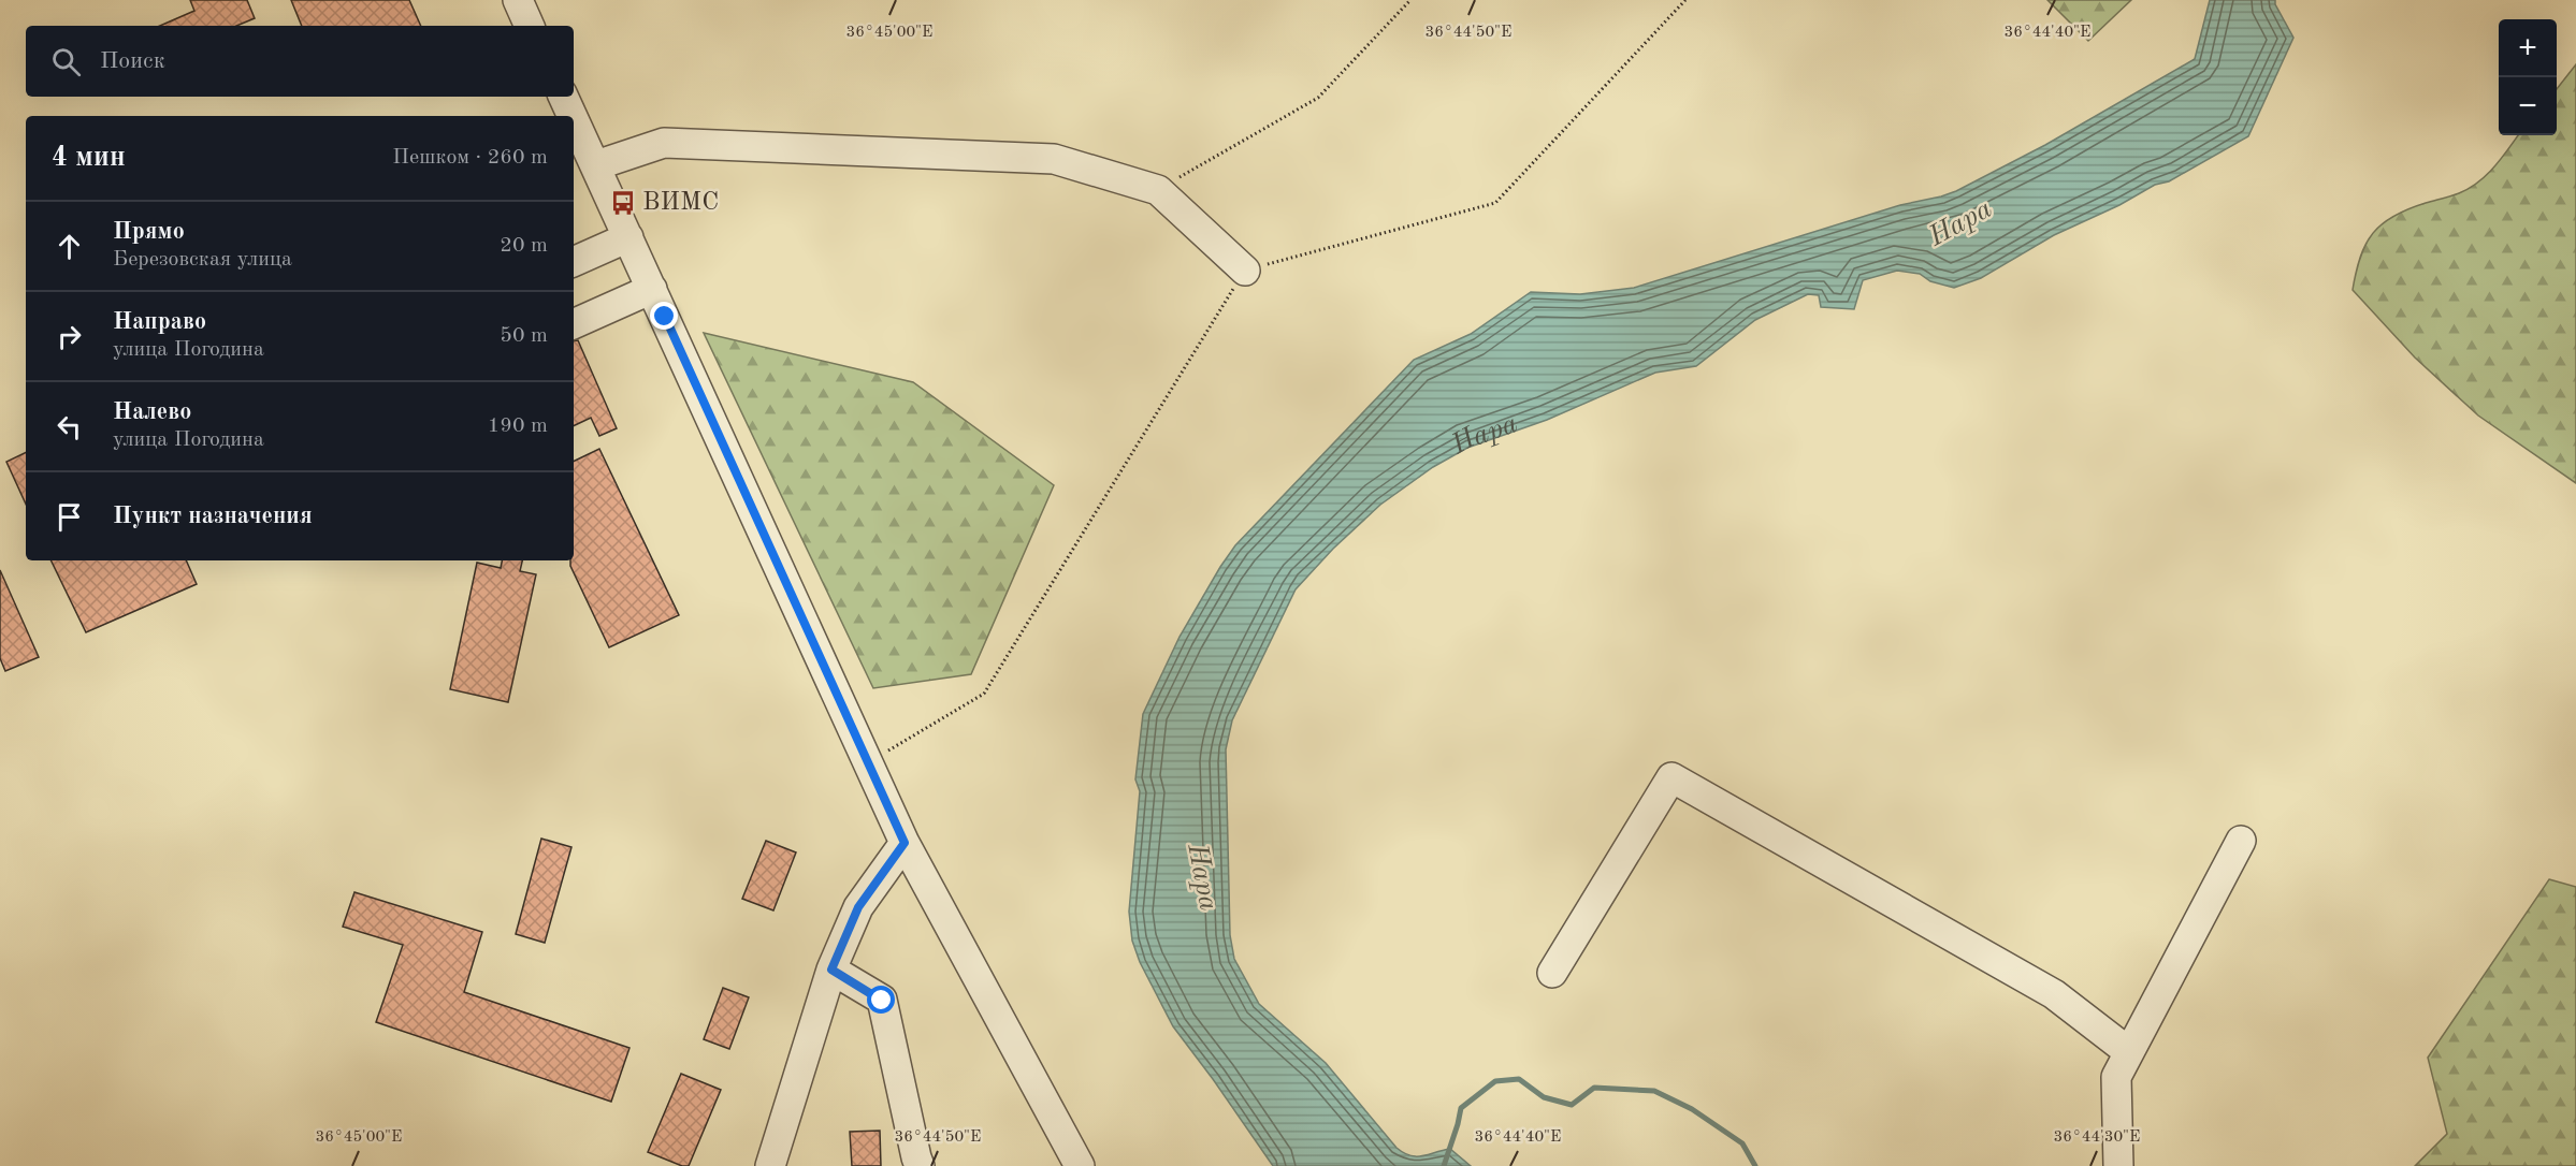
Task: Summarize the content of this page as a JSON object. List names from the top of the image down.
{
  "water": ["Нара"],
  "places": {
    "bus stop": ["ВИМС"]
  },
  "page": {
    "map_buttons": ["+", "−"],
    "search": "Поиск",
    "heading": ["4 мин", "Пешком · 260 m"],
    "list": [
      ["Прямо", "Березовская улица", "20 m"],
      ["Направо", "улица Погодина", "50 m"],
      ["Налево", "улица Погодина", "190 m"],
      "Пункт назначения"
    ]
  },
  "coordinates": [
    "36°45'00\"E",
    "36°44'50\"E",
    "36°44'40\"E",
    "36°44'30\"E"
  ]
}
